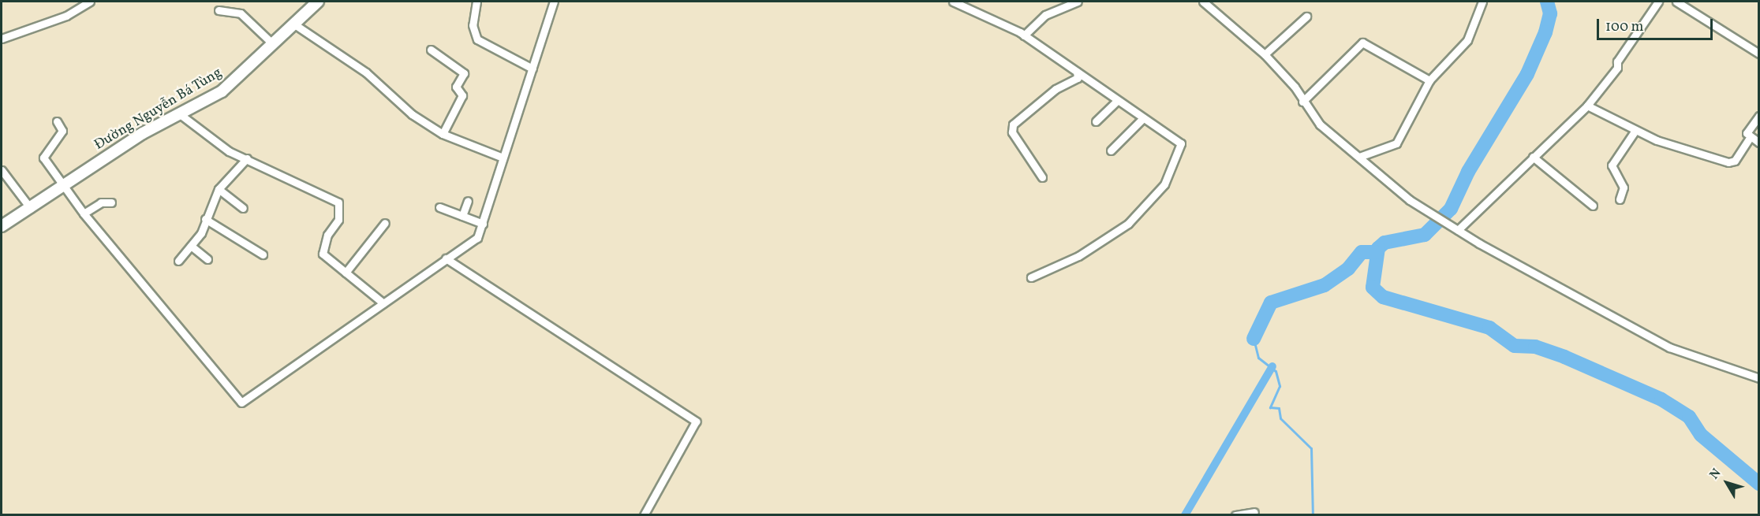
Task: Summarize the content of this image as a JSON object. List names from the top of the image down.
{
  "streets": {
    "main road": ["Đường Nguyễn Bá Tùng"]
  },
  "scale_bar": "100 m",
  "north": "top left"
}
